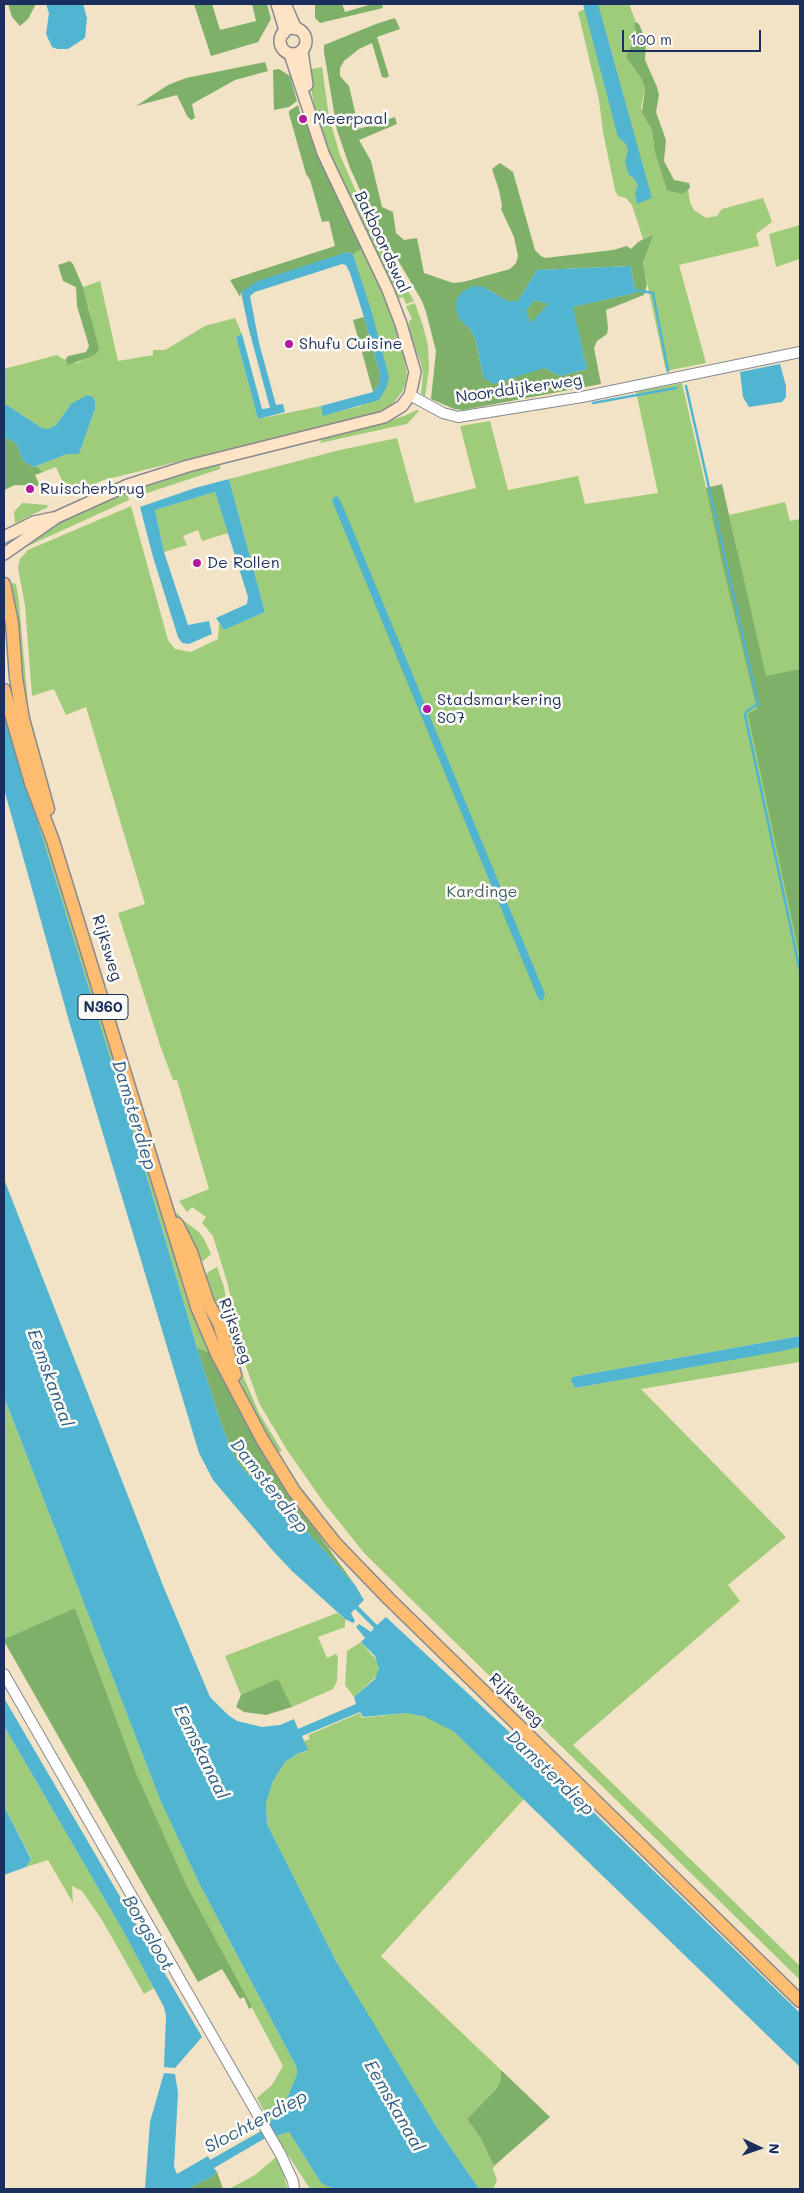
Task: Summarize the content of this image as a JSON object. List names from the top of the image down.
{
  "streets": {
    "main road": ["Bakboordswal", "Rijksweg", "N360"],
    "street": ["Noorddijkerweg"]
  },
  "crossings": [
    ["Bakboordswal", "Noorddijkerweg"]
  ],
  "water": [
    "Damsterdiep",
    "Eemskanaal",
    "Borgsloot",
    "Slochterdiep"
  ],
  "parks": ["Kardinge"],
  "places": [
    "Meerpaal",
    "Shufu Cuisine",
    "Ruischerbrug",
    "De Rollen",
    "Stadsmarkering S07"
  ],
  "scale_bar": "100 m",
  "north": "right"
}
